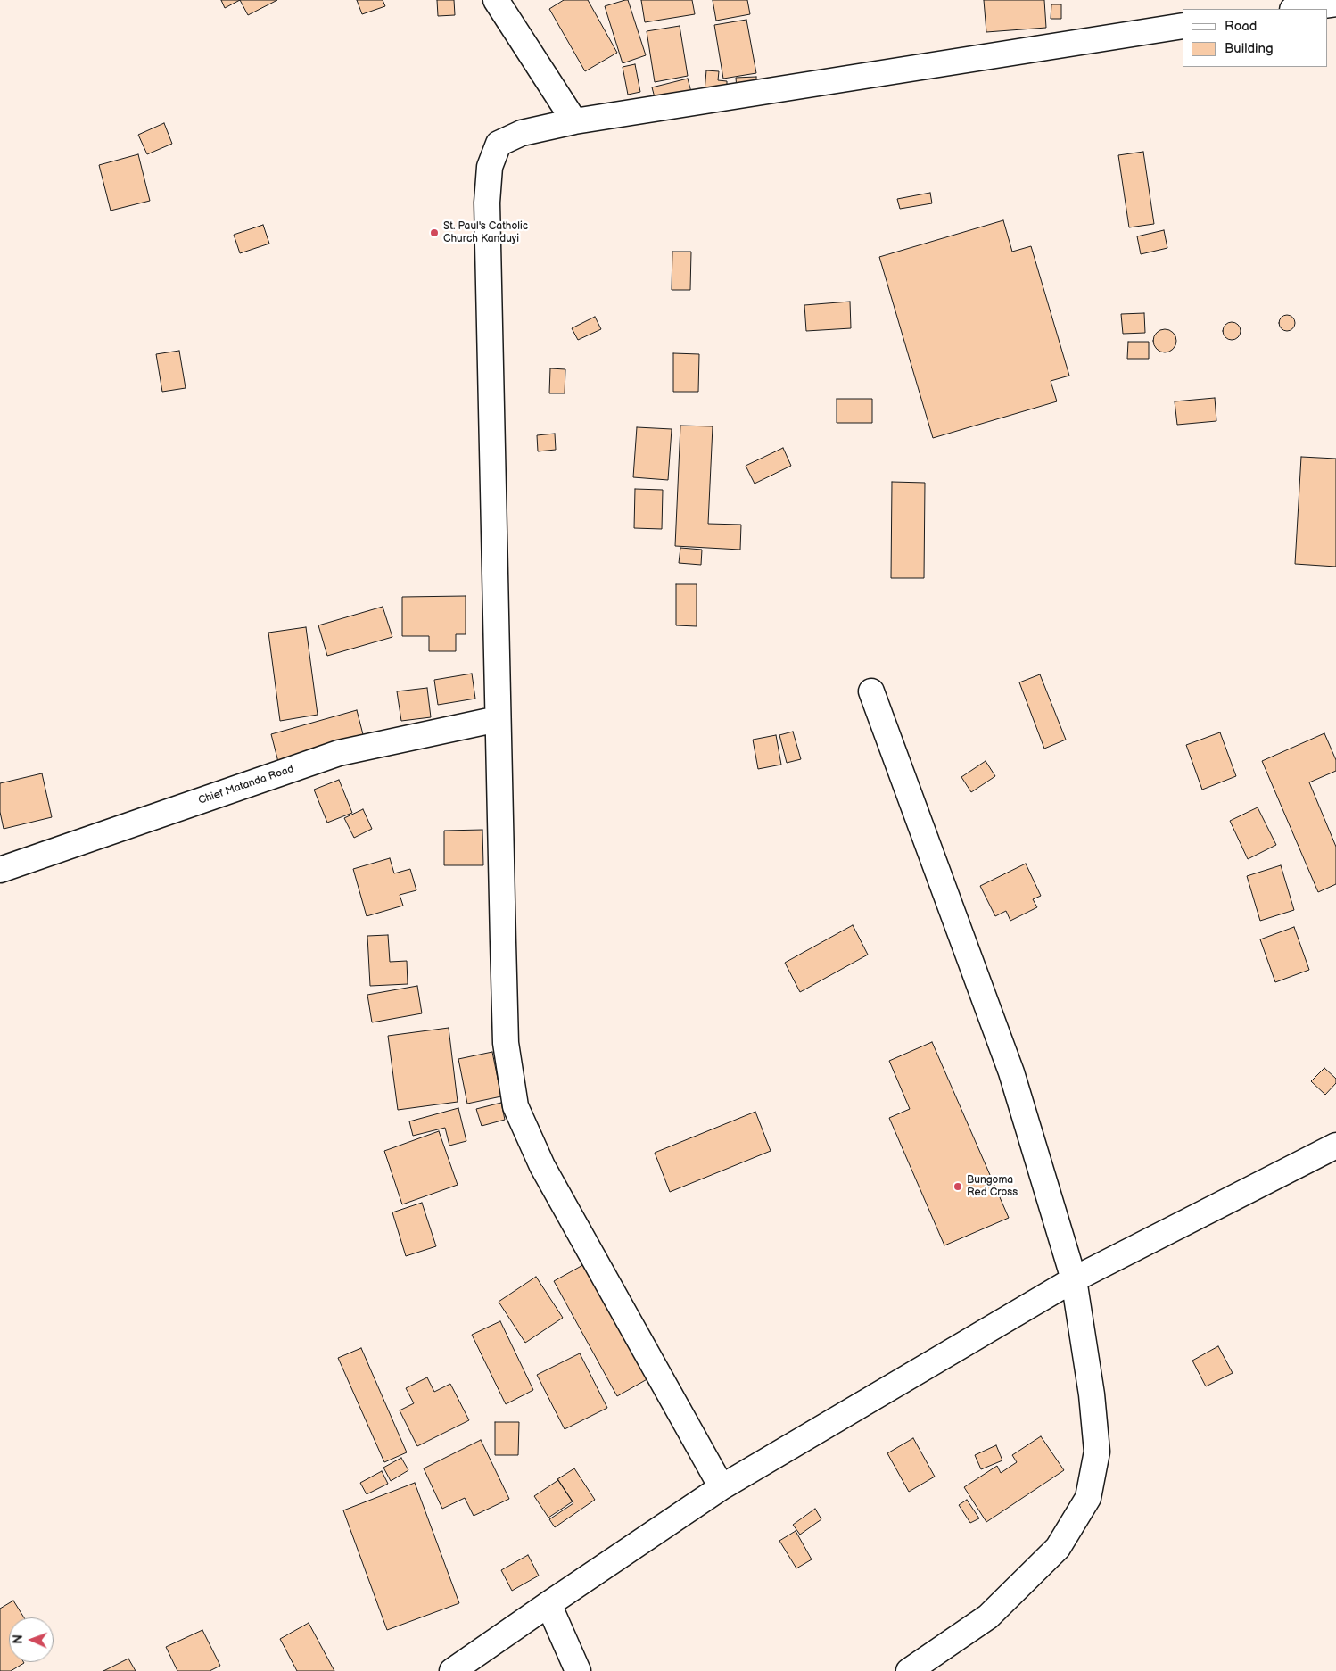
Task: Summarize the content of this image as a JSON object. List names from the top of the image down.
{
  "streets": {
    "street": ["Chief Matanda Road"]
  },
  "places": ["St. Paul's Catholic Church Kanduyi", "Bungoma Red Cross"],
  "legend": ["Road", "Building"],
  "north": "left"
}
